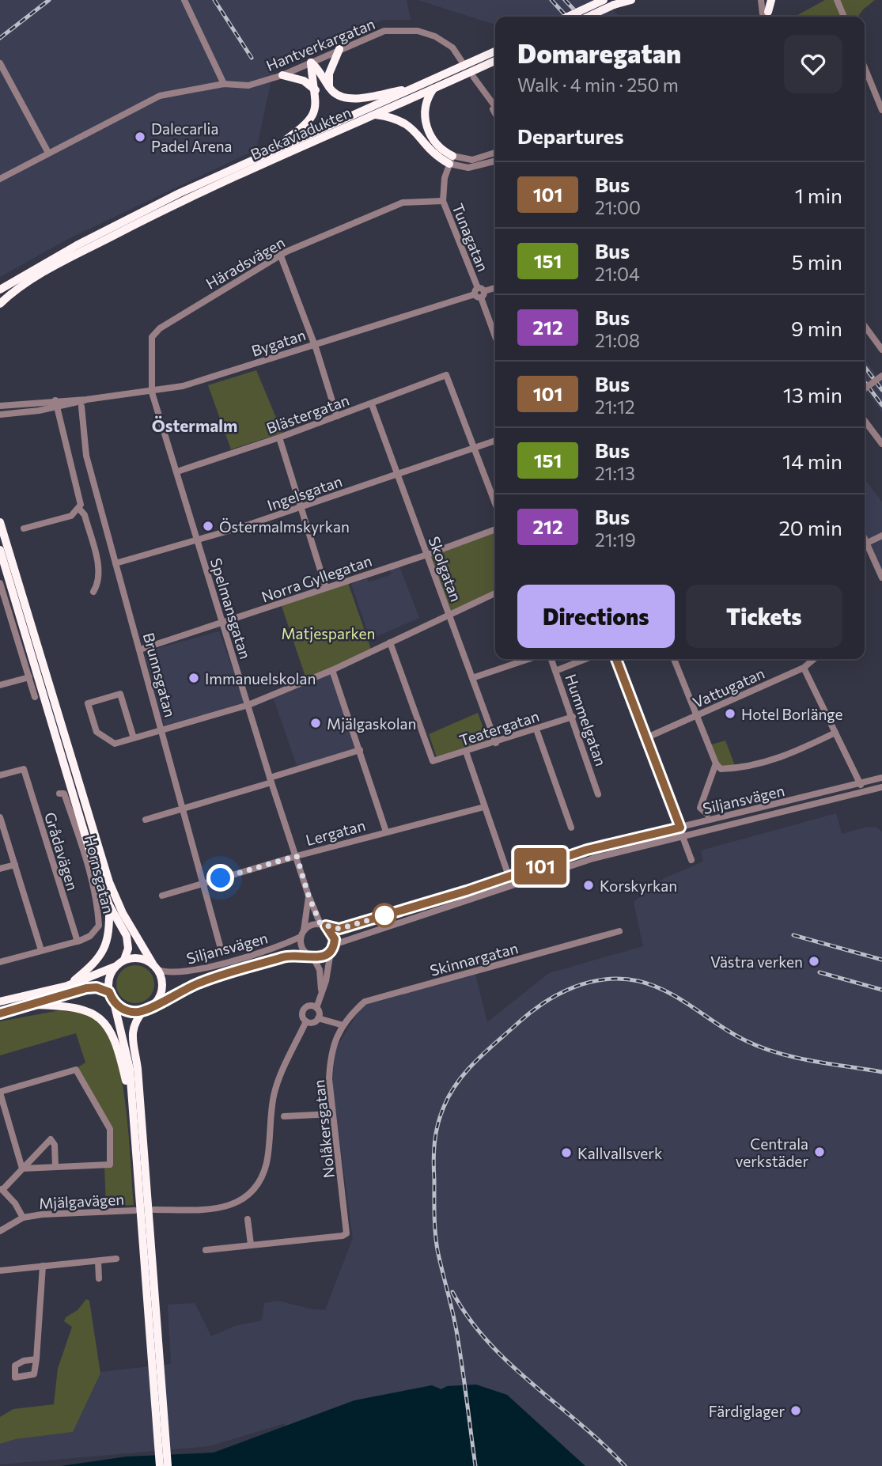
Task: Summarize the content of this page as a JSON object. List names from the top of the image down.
{
  "streets": {
    "highway": ["Backaviadukten"],
    "street": [
      "Hantverkargatan",
      "Tunagatan",
      "Häradsvägen",
      "Bygatan",
      "Blästergatan",
      "Ingelsgatan",
      "Skolgatan",
      "Norra Gyllegatan",
      "Spelmansgatan",
      "Brunnsgatan",
      "Vattugatan",
      "Hummelgatan",
      "Teatergatan",
      "Siljansvägen",
      "Lergatan",
      "Grådavägen",
      "Hornsgatan",
      "Skinnargatan",
      "Nolåkersgatan",
      "Mjälgavägen"
    ]
  },
  "crossings": [
    ["Tunagatan", "Häradsvägen"],
    ["Tunagatan", "Bygatan"],
    ["Häradsvägen", "Bygatan"],
    ["Häradsvägen", "Spelmansgatan"],
    ["Bygatan", "Spelmansgatan"],
    ["Blästergatan", "Ingelsgatan"],
    ["Blästergatan", "Skolgatan"],
    ["Blästergatan", "Spelmansgatan"],
    ["Ingelsgatan", "Skolgatan"],
    ["Ingelsgatan", "Spelmansgatan"],
    ["Ingelsgatan", "Brunnsgatan"],
    ["Skolgatan", "Norra Gyllegatan"],
    ["Skolgatan", "Teatergatan"],
    ["Norra Gyllegatan", "Spelmansgatan"],
    ["Norra Gyllegatan", "Brunnsgatan"],
    ["Spelmansgatan", "Siljansvägen"],
    ["Spelmansgatan", "Lergatan"],
    ["Brunnsgatan", "Lergatan"],
    ["Hummelgatan", "Teatergatan"],
    ["Grådavägen", "Hornsgatan"],
    ["Skinnargatan", "Nolåkersgatan"]
  ],
  "districts": ["Östermalm"],
  "parks": ["Matjesparken"],
  "places": [
    "Dalecarlia Padel Arena",
    "Östermalmskyrkan",
    "Immanuelskolan",
    "Hotel Borlänge",
    "Mjälgaskolan",
    "Korskyrkan",
    "Västra verken",
    "Centrala verkstäder",
    "Kallvallsverk",
    "Färdiglager"
  ],
  "lines": ["bus line 101"],
  "page": {
    "on_map": "101",
    "heading": [
      ["Domaregatan", "Walk · 4 min · 250 m"],
      "Departures"
    ],
    "list": [
      {
        "mark": "101",
        "name": "Bus",
        "note": "21:00",
        "value": "1 min"
      },
      {
        "mark": "151",
        "name": "Bus",
        "note": "21:04",
        "value": "5 min"
      },
      {
        "mark": "212",
        "name": "Bus",
        "note": "21:08",
        "value": "9 min"
      },
      {
        "mark": "101",
        "name": "Bus",
        "note": "21:12",
        "value": "13 min"
      },
      {
        "mark": "151",
        "name": "Bus",
        "note": "21:13",
        "value": "14 min"
      },
      {
        "mark": "212",
        "name": "Bus",
        "note": "21:19",
        "value": "20 min"
      }
    ],
    "buttons": ["Directions", "Tickets"]
  }
}
